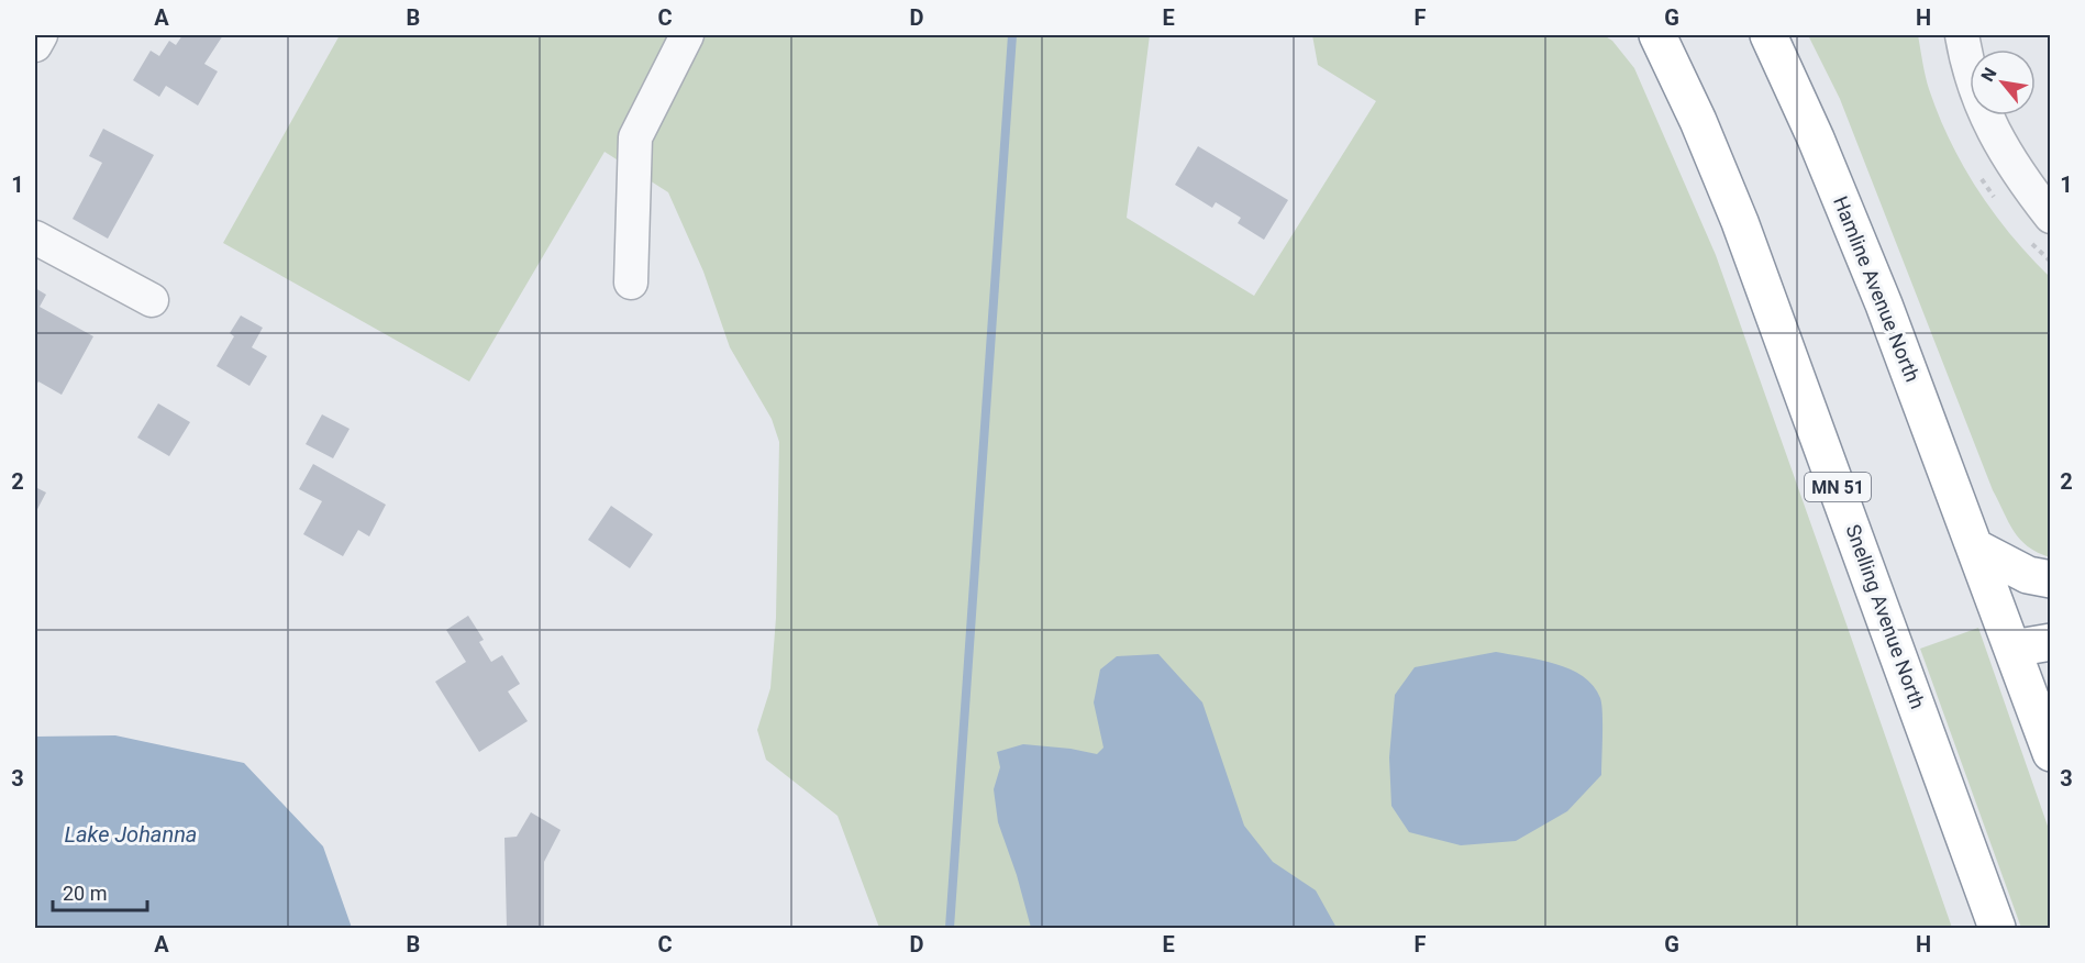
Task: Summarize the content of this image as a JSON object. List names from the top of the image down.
{
  "streets": {
    "highway": ["Hamline Avenue North", "MN 51", "Snelling Avenue North"]
  },
  "water": ["Lake Johanna"],
  "scale_bar": "20 m",
  "north": "top left",
  "grid": {
    "columns": [
      "A",
      "B",
      "C",
      "D",
      "E",
      "F",
      "G",
      "H"
    ],
    "rows": ["1", "2", "3"]
  }
}
